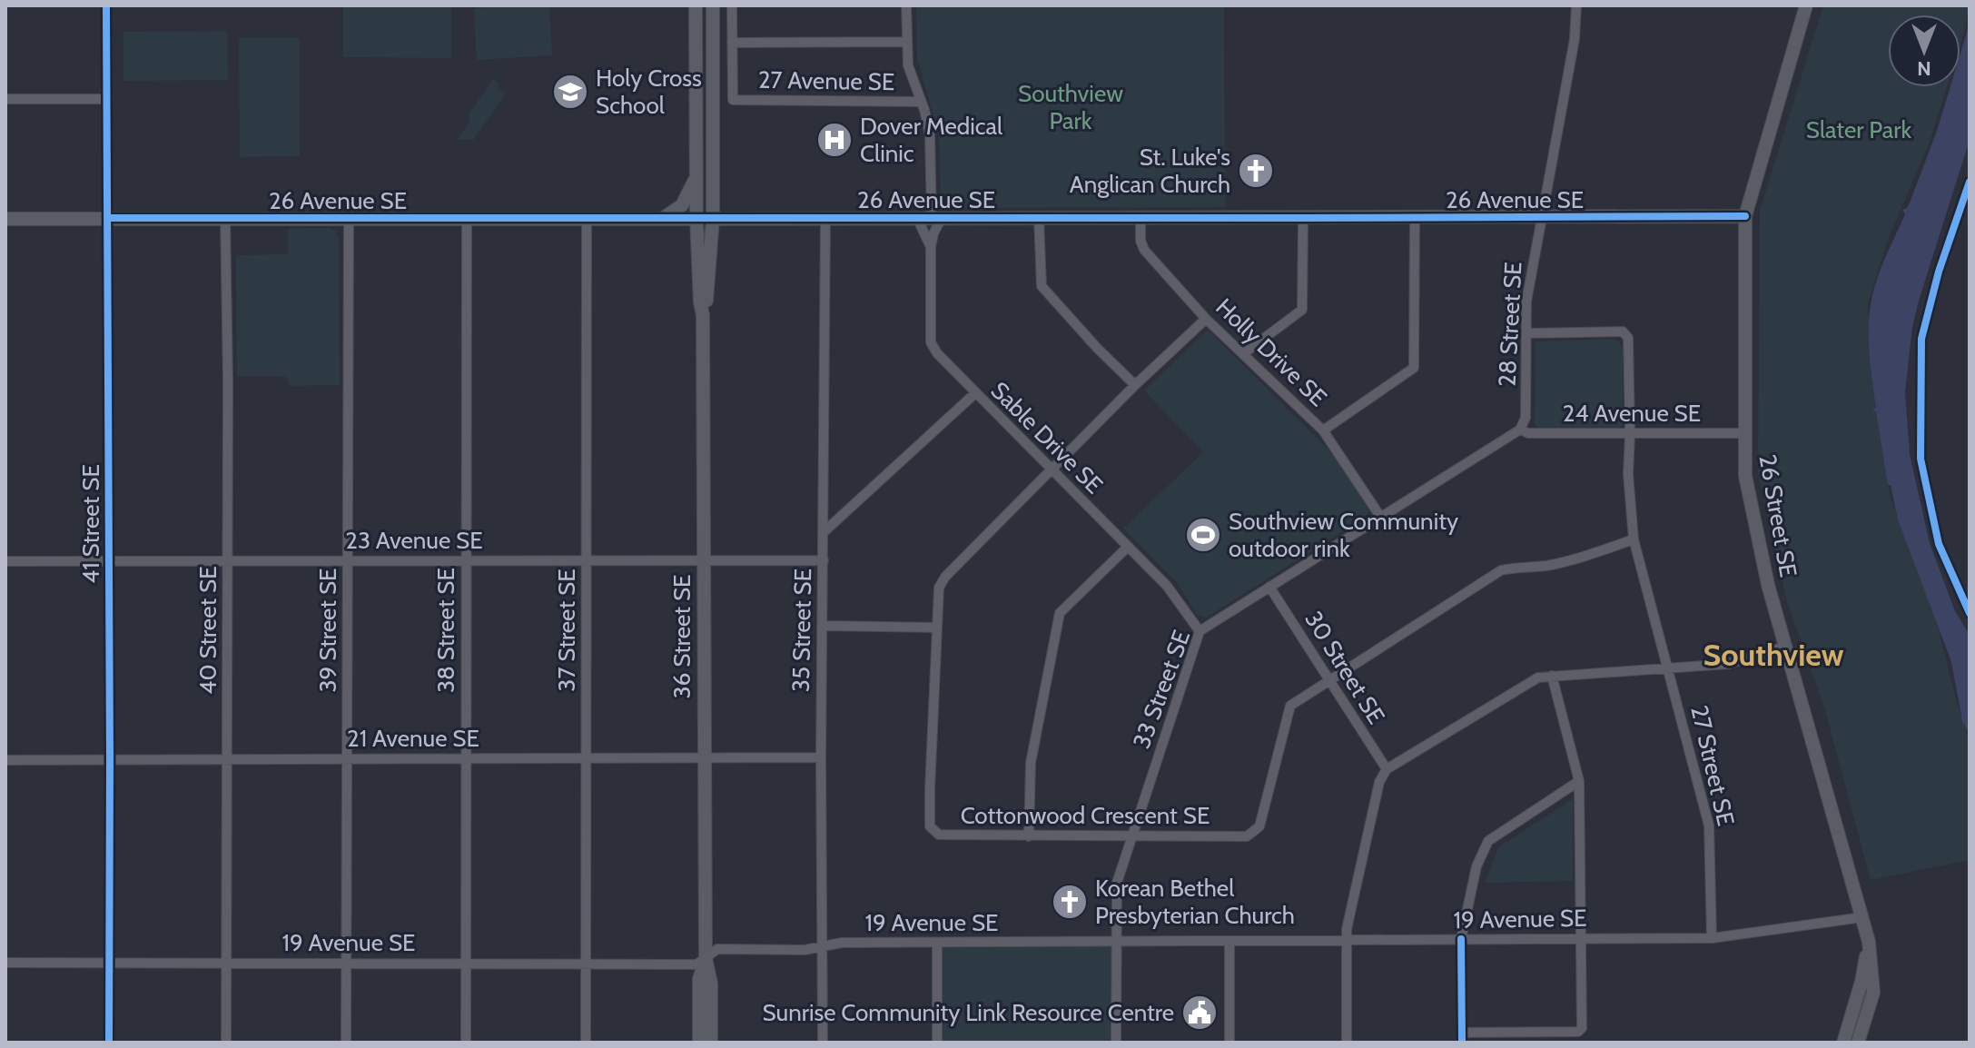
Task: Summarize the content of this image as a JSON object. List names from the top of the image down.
{
  "streets": {
    "street": [
      "27 Avenue SE",
      "26 Avenue SE",
      "28 Street SE",
      "Holly Drive SE",
      "24 Avenue SE",
      "Sable Drive SE",
      "26 Street SE",
      "41 Street SE",
      "23 Avenue SE",
      "40 Street SE",
      "39 Street SE",
      "38 Street SE",
      "37 Street SE",
      "35 Street SE",
      "36 Street SE",
      "30 Street SE",
      "33 Street SE",
      "21 Avenue SE",
      "27 Street SE",
      "Cottonwood Crescent SE",
      "19 Avenue SE"
    ]
  },
  "crossings": [
    ["27 Avenue SE", "Sable Drive SE"],
    ["26 Avenue SE", "28 Street SE"],
    ["26 Avenue SE", "Holly Drive SE"],
    ["26 Avenue SE", "Sable Drive SE"],
    ["26 Avenue SE", "26 Street SE"],
    ["26 Avenue SE", "41 Street SE"],
    ["26 Avenue SE", "40 Street SE"],
    ["26 Avenue SE", "39 Street SE"],
    ["26 Avenue SE", "38 Street SE"],
    ["26 Avenue SE", "37 Street SE"],
    ["26 Avenue SE", "35 Street SE"],
    ["26 Avenue SE", "36 Street SE"],
    ["28 Street SE", "24 Avenue SE"],
    ["28 Street SE", "33 Street SE"],
    ["28 Street SE", "27 Street SE"],
    ["Holly Drive SE", "33 Street SE"],
    ["Holly Drive SE", "Cottonwood Crescent SE"],
    ["24 Avenue SE", "26 Street SE"],
    ["24 Avenue SE", "33 Street SE"],
    ["24 Avenue SE", "27 Street SE"],
    ["Sable Drive SE", "33 Street SE"],
    ["Sable Drive SE", "Cottonwood Crescent SE"],
    ["26 Street SE", "19 Avenue SE"],
    ["41 Street SE", "23 Avenue SE"],
    ["41 Street SE", "21 Avenue SE"],
    ["41 Street SE", "19 Avenue SE"],
    ["23 Avenue SE", "40 Street SE"],
    ["23 Avenue SE", "39 Street SE"],
    ["23 Avenue SE", "38 Street SE"],
    ["23 Avenue SE", "37 Street SE"],
    ["23 Avenue SE", "35 Street SE"],
    ["23 Avenue SE", "36 Street SE"],
    ["40 Street SE", "21 Avenue SE"],
    ["40 Street SE", "19 Avenue SE"],
    ["39 Street SE", "21 Avenue SE"],
    ["39 Street SE", "19 Avenue SE"],
    ["38 Street SE", "21 Avenue SE"],
    ["38 Street SE", "19 Avenue SE"],
    ["37 Street SE", "21 Avenue SE"],
    ["37 Street SE", "19 Avenue SE"],
    ["35 Street SE", "21 Avenue SE"],
    ["35 Street SE", "19 Avenue SE"],
    ["36 Street SE", "21 Avenue SE"],
    ["36 Street SE", "19 Avenue SE"],
    ["30 Street SE", "33 Street SE"],
    ["30 Street SE", "Cottonwood Crescent SE"],
    ["33 Street SE", "Cottonwood Crescent SE"],
    ["33 Street SE", "19 Avenue SE"],
    ["27 Street SE", "Cottonwood Crescent SE"],
    ["27 Street SE", "19 Avenue SE"]
  ],
  "districts": ["Southview"],
  "parks": ["Southview Park", "Slater Park"],
  "places": {
    "school or university": ["Holy Cross School"],
    "hospital": ["Dover Medical Clinic"],
    "church": ["St. Luke's Anglican Church", "Korean Bethel Presbyterian Church"],
    "sports": ["Southview Community outdoor rink"],
    "public building": ["Sunrise Community Link Resource Centre"]
  },
  "north": "bottom"
}
